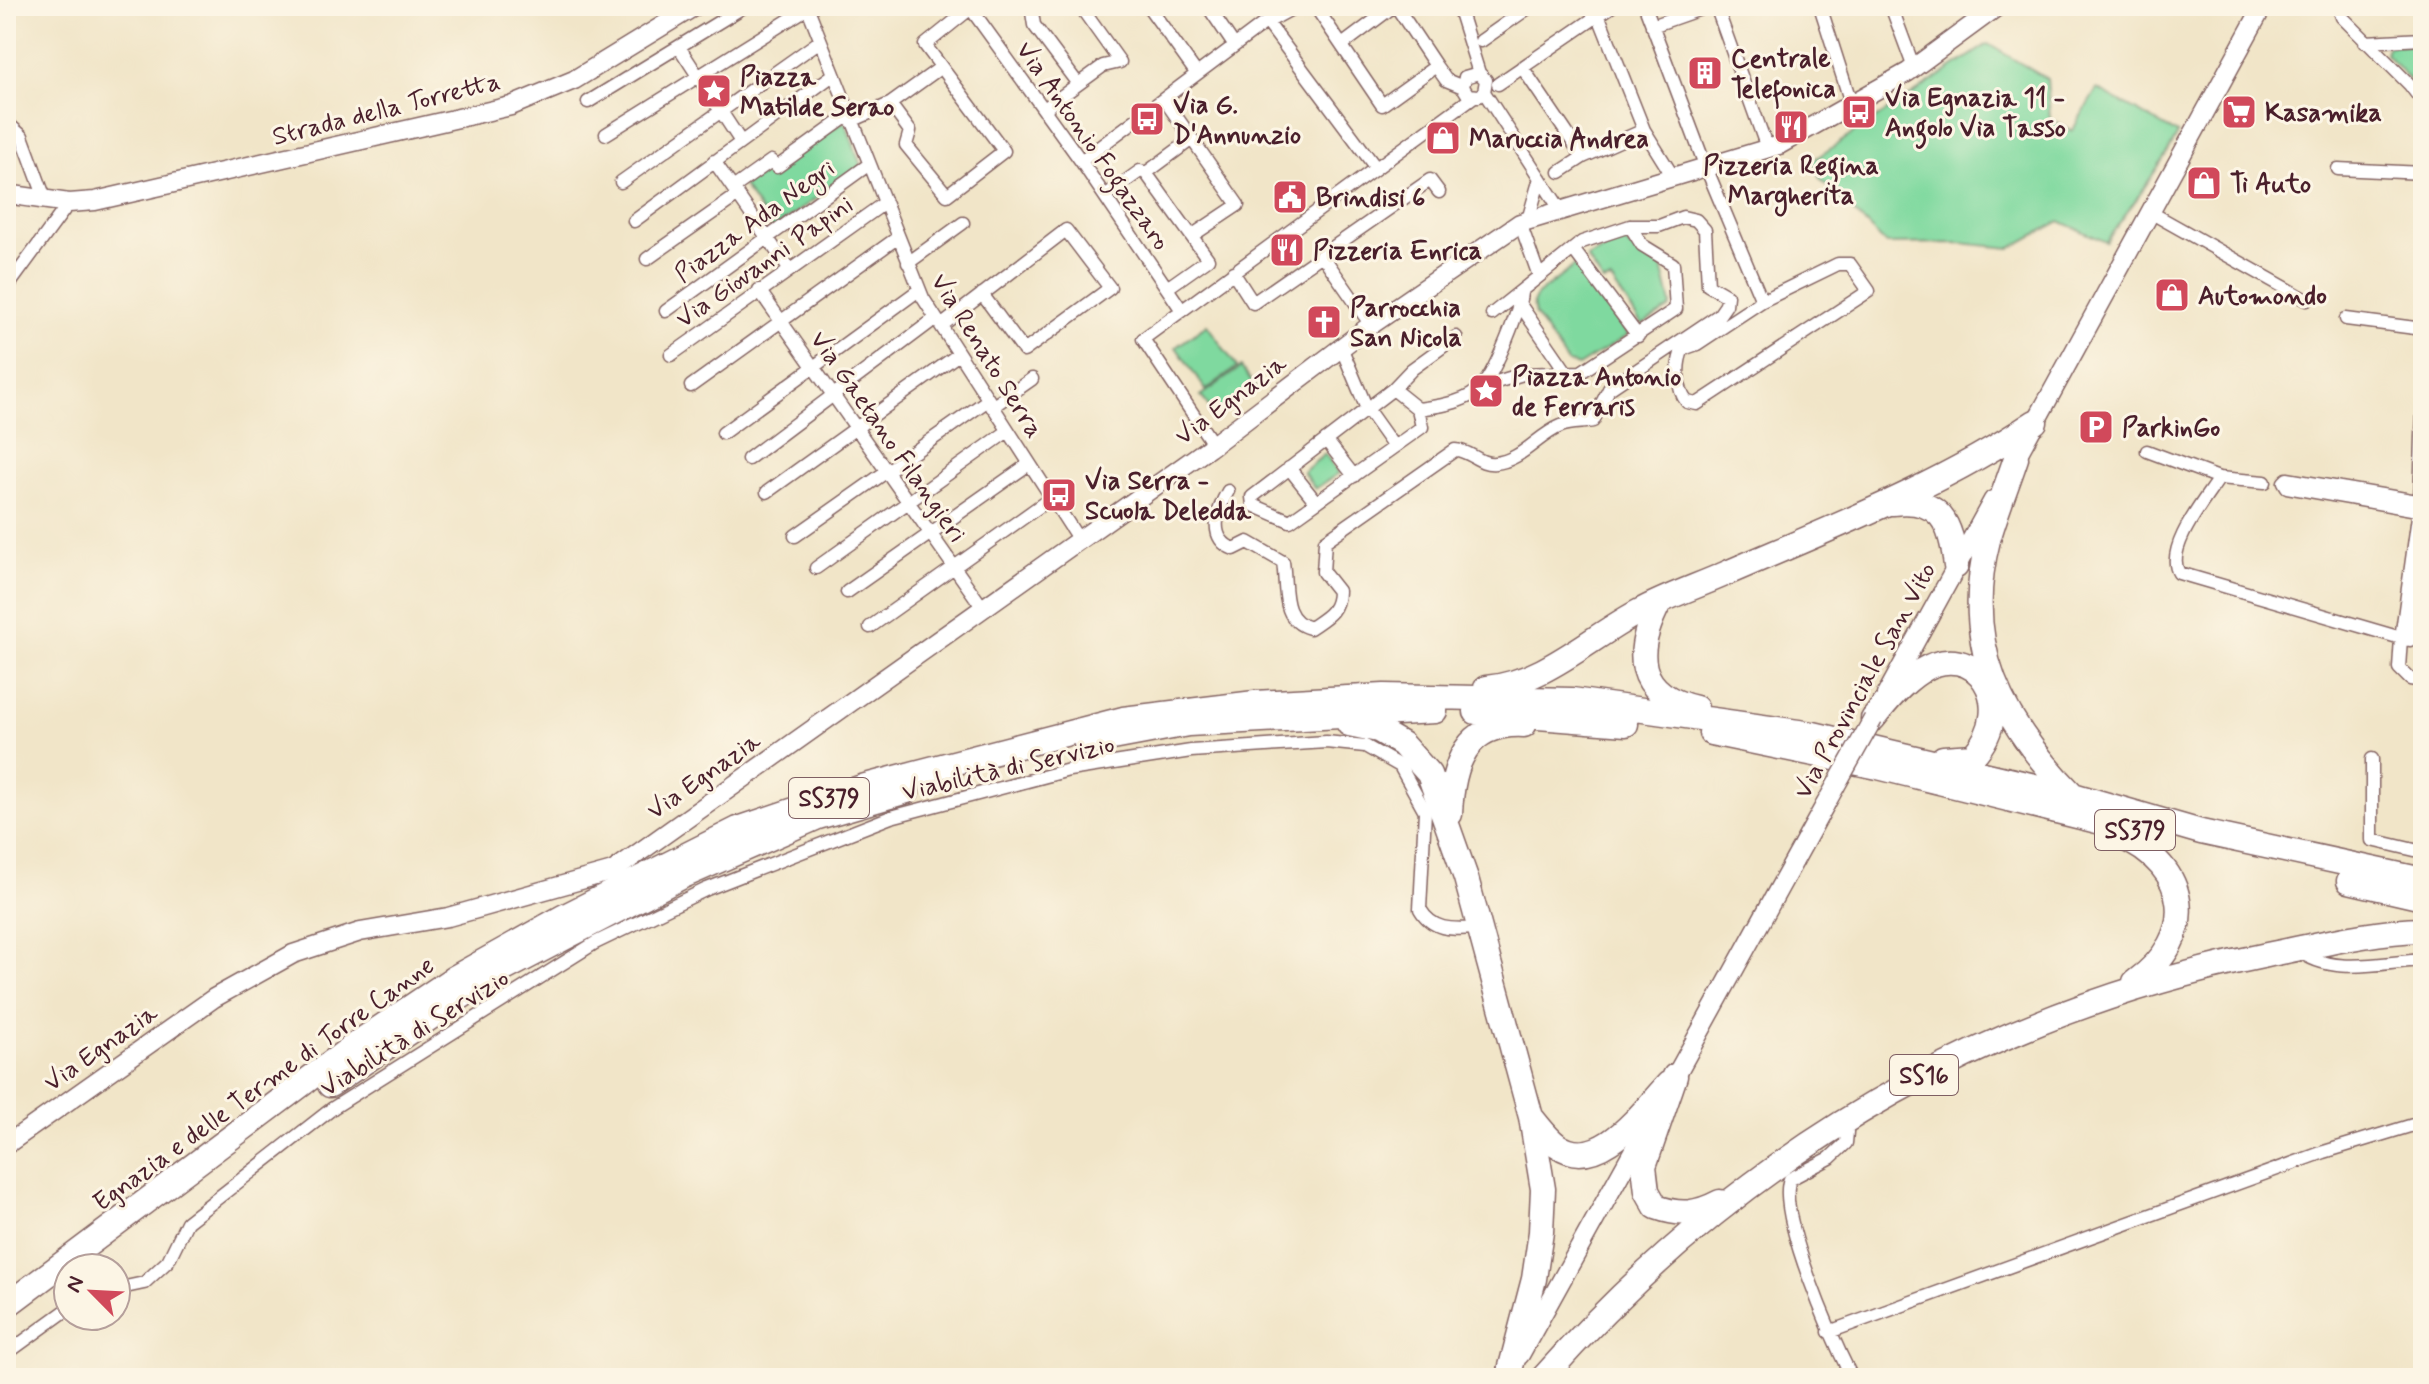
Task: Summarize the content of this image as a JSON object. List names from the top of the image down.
{
  "streets": {
    "highway": ["SS379", "SS16", "Egnazia e delle Terme di Torre Canne"],
    "street": [
      "Strada della Torretta",
      "Via Antonio Fogazzaro",
      "Piazza Ada Negri",
      "Via Giovanni Papini",
      "Via Renato Serra",
      "Via Egnazia",
      "Via Gaetano Filangieri",
      "Via Provinciale San Vito",
      "Viabilità di Servizio"
    ]
  },
  "crossings": [
    ["Piazza Ada Negri", "Via Renato Serra"],
    ["Via Giovanni Papini", "Via Renato Serra"],
    ["Via Giovanni Papini", "Via Gaetano Filangieri"],
    ["Via Renato Serra", "Via Egnazia"],
    ["Via Egnazia", "Via Gaetano Filangieri"]
  ],
  "places": {
    "building": ["Centrale Telefonica"],
    "place": ["Piazza Matilde Serao", "Piazza Antonio de Ferraris"],
    "bus stop": ["Via Egnazia 11 - Angolo Via Tasso", "Via G. D'Annunzio", "Via Serra - Scuola Deledda"],
    "supermarket": ["Kasamika"],
    "restaurant": ["Pizzeria Regina Margherita", "Pizzeria Enrica"],
    "shop": ["Maruccia Andrea", "Ti Auto", "Automondo"],
    "public building": ["Brindisi 6"],
    "church": ["Parrocchia San Nicola"],
    "parking": ["ParkinGo"]
  },
  "north": "top left"
}
